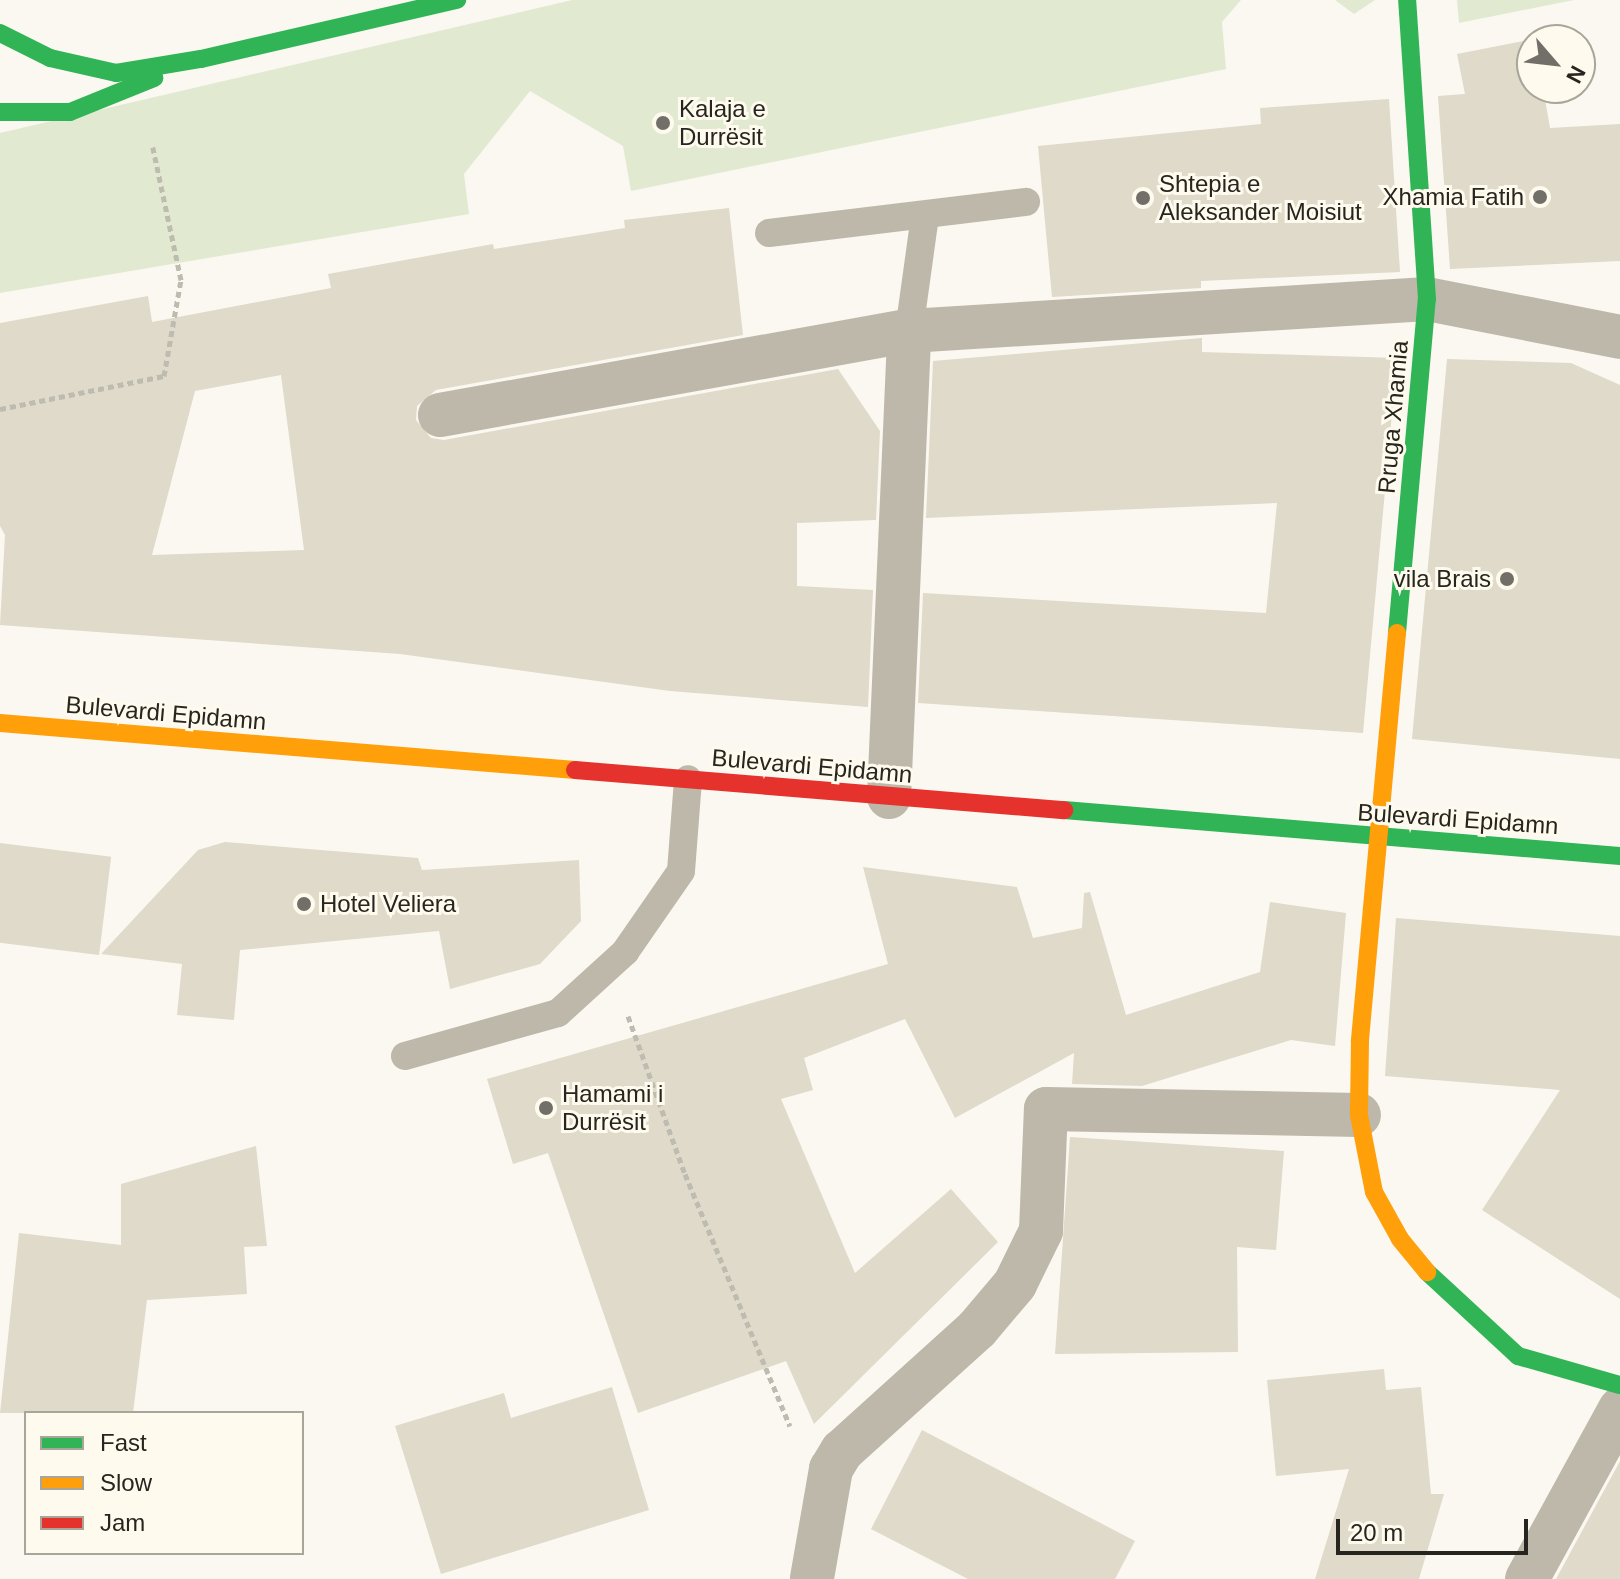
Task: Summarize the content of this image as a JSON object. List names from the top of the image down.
{
  "streets": {
    "street": ["Rruga Xhamia", "Bulevardi Epidamn"]
  },
  "crossings": [
    ["Rruga Xhamia", "Bulevardi Epidamn"]
  ],
  "places": [
    "Kalaja e Durrësit",
    "Xhamia Fatih",
    "Shtepia e Aleksander Moisiut",
    "vila Brais",
    "Hotel Veliera",
    "Hamami i Durrësit"
  ],
  "legend": ["Fast", "Slow", "Jam"],
  "scale_bar": "20 m",
  "north": "bottom right"
}
